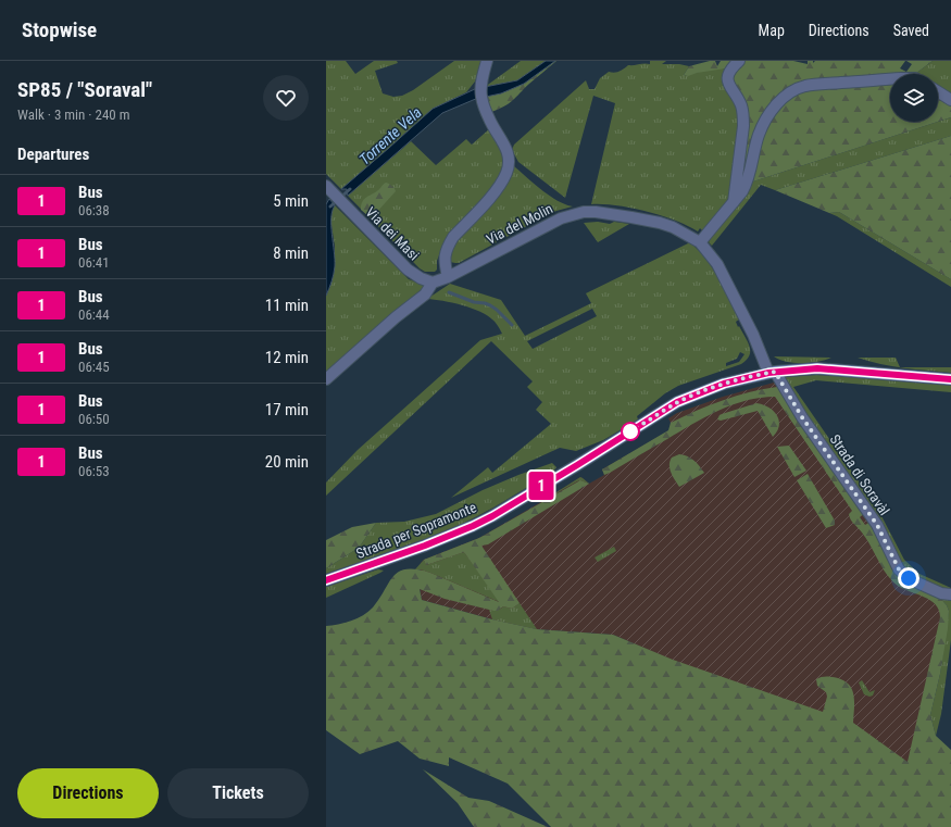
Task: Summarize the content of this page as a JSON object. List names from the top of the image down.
{
  "streets": {
    "main road": ["Strada per Sopramonte"],
    "street": ["Via del Molin", "Via dei Masi", "Strada di Soravàl"]
  },
  "crossings": [
    ["Via del Molin", "Strada di Soravàl"],
    ["Via del Molin", "Strada per Sopramonte"],
    ["Strada di Soravàl", "Strada per Sopramonte"]
  ],
  "water": ["Torrente Vela"],
  "lines": ["bus line 1"],
  "page": {
    "header": "Stopwise",
    "nav": ["Map", "Directions", "Saved"],
    "heading": [
      ["SP85 / \"Soraval\"", "Walk · 3 min · 240 m"],
      "Departures"
    ],
    "on_map": "1",
    "list": [
      {
        "mark": "1",
        "name": "Bus",
        "note": "06:38",
        "value": "5 min"
      },
      {
        "mark": "1",
        "name": "Bus",
        "note": "06:41",
        "value": "8 min"
      },
      {
        "mark": "1",
        "name": "Bus",
        "note": "06:44",
        "value": "11 min"
      },
      {
        "mark": "1",
        "name": "Bus",
        "note": "06:45",
        "value": "12 min"
      },
      {
        "mark": "1",
        "name": "Bus",
        "note": "06:50",
        "value": "17 min"
      },
      {
        "mark": "1",
        "name": "Bus",
        "note": "06:53",
        "value": "20 min"
      }
    ],
    "buttons": ["Directions", "Tickets"]
  }
}
